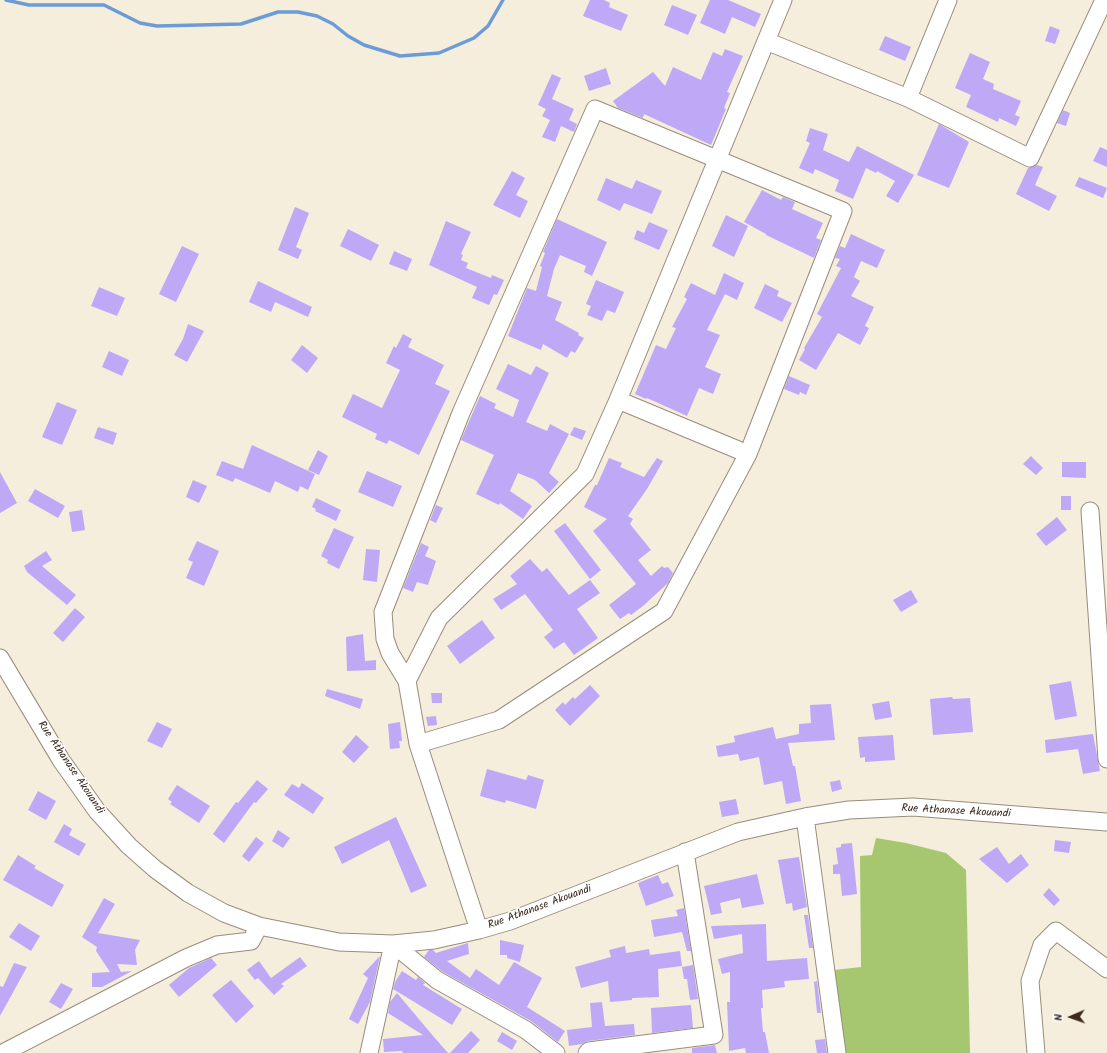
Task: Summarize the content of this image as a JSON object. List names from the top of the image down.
{
  "streets": {
    "street": ["Rue Athanase Akouandi"]
  },
  "north": "left"
}
